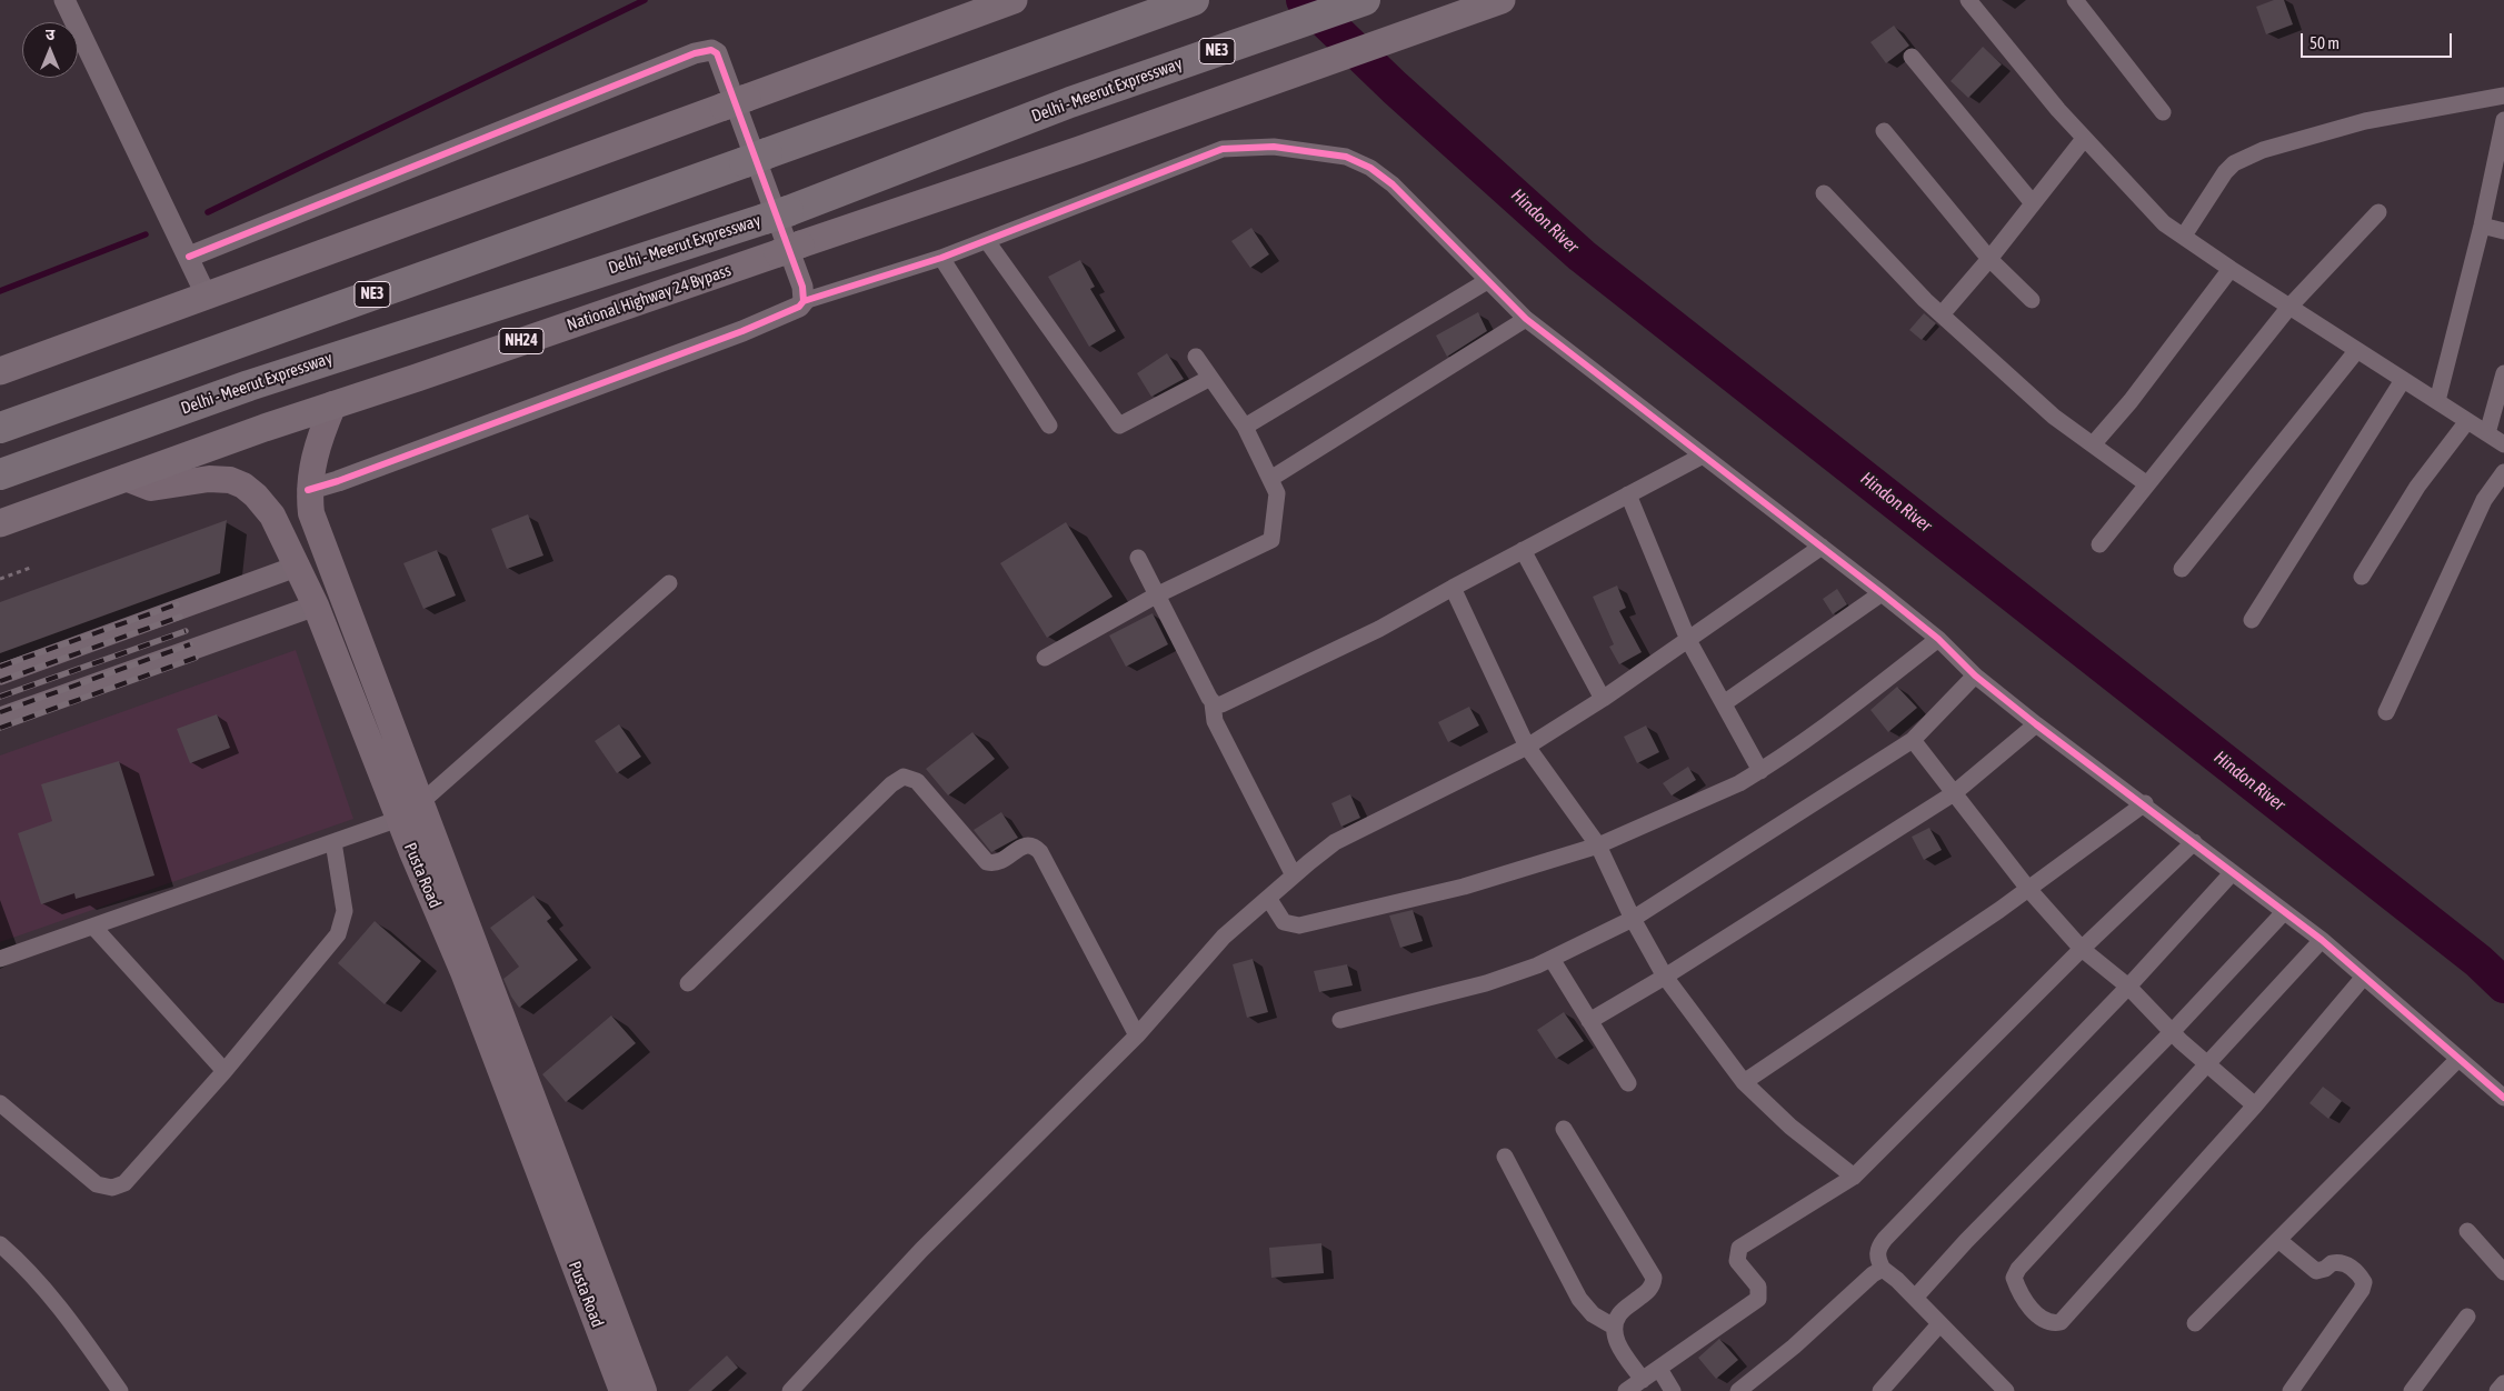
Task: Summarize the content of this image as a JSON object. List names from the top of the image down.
{
  "streets": {
    "highway": [
      "NE3",
      "Delhi - Meerut Expressway",
      "National Highway 24 Bypass",
      "NH24"
    ],
    "main road": ["Pusta Road"]
  },
  "crossings": [
    ["National Highway 24 Bypass", "Pusta Road"]
  ],
  "water": ["Hindon River"],
  "scale_bar": "50 m",
  "north": "top"
}
